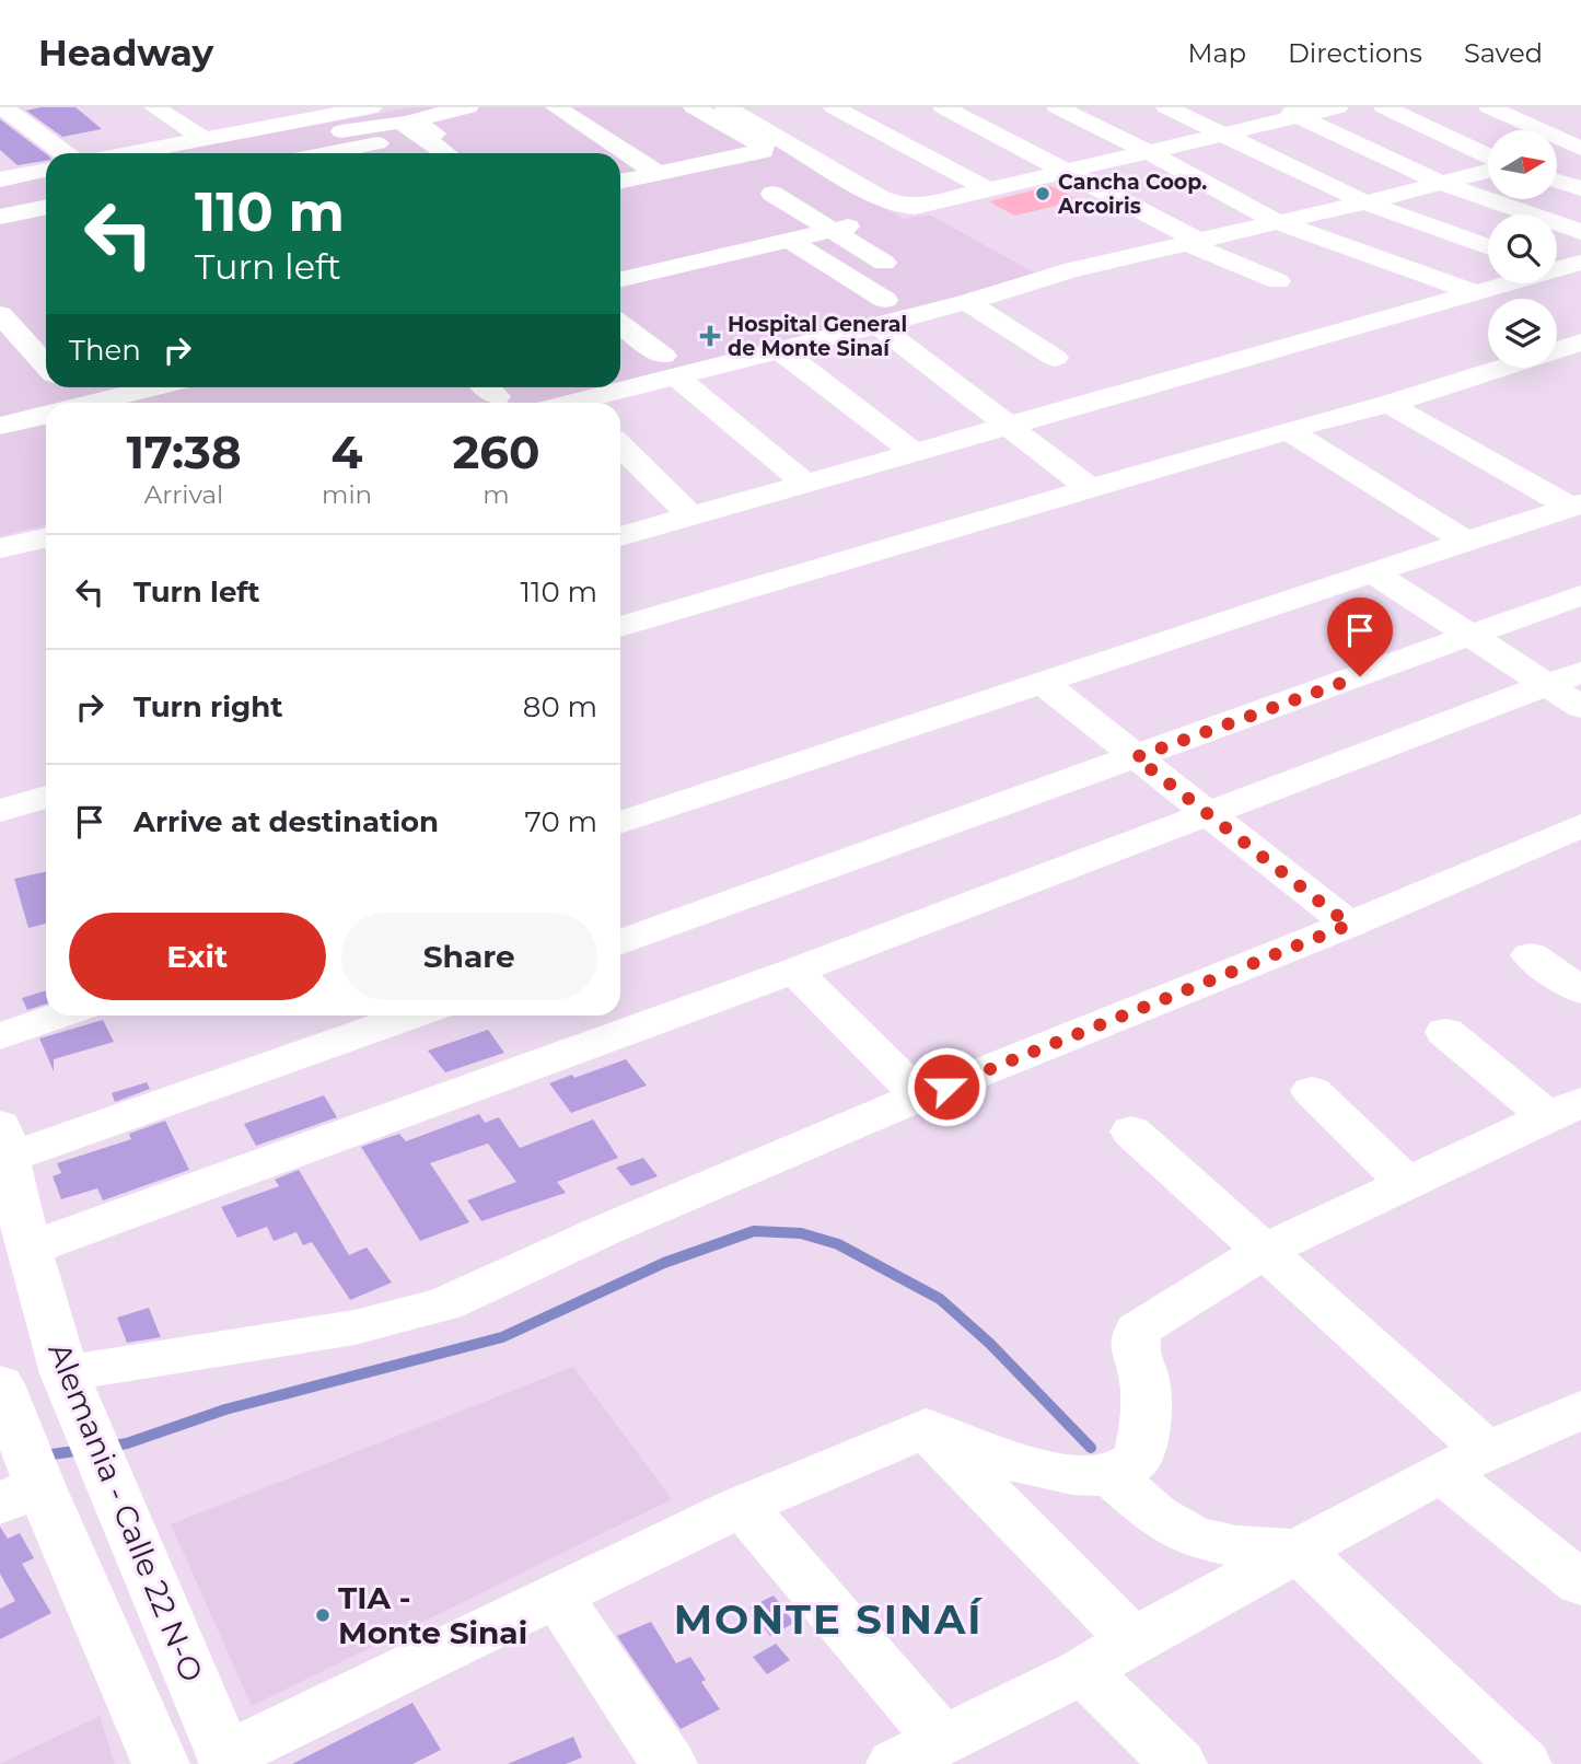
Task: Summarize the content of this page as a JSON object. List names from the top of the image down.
{
  "streets": {
    "street": ["Alemania - Calle 22 N-O"]
  },
  "districts": ["MONTE SINAÍ"],
  "places": {
    "other": ["Cancha Coop. Arcoiris", "TIA - Monte Sinai"],
    "health": ["Hospital General de Monte Sinaí"]
  },
  "north": "right",
  "page": {
    "header": "Headway",
    "nav": ["Map", "Directions", "Saved"],
    "turn": ["110 m", "Turn left"],
    "then": "Then",
    "eta": [
      "17:38",
      "Arrival",
      "4",
      "min",
      "260",
      "m"
    ],
    "list": [
      {
        "name": "Turn left",
        "value": "110 m"
      },
      {
        "name": "Turn right",
        "value": "80 m"
      },
      {
        "name": "Arrive at destination",
        "value": "70 m"
      }
    ],
    "buttons": ["Exit", "Share"]
  }
}
